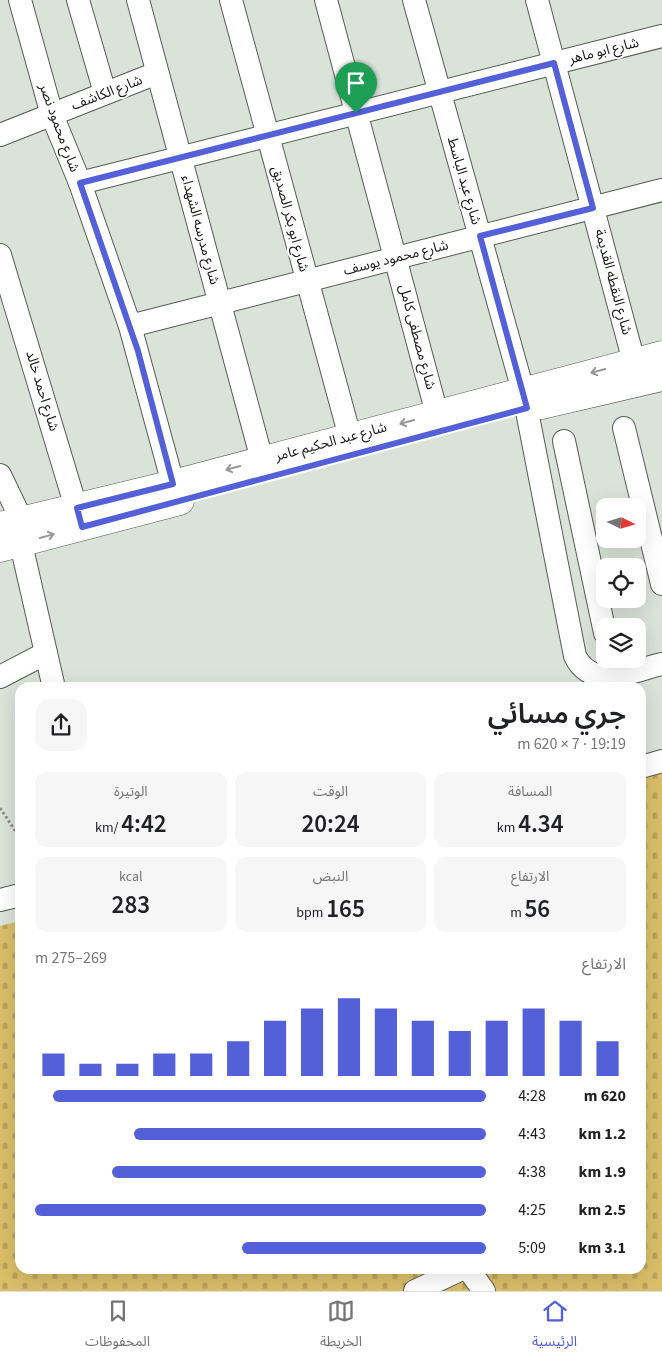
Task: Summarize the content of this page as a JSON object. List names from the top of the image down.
{
  "streets": {
    "street": [
      "شارع ابو ماهر",
      "شارع الكاشف",
      "شارع محمود نصر",
      "شارع عبد الباسط",
      "شارع ابو بكر الصديق",
      "شارع مدرسه الشهداء",
      "شارع محمود يوسف",
      "شارع النقطه القديمة",
      "شارع مصطفى كامل",
      "شارع احمد خالد",
      "شارع عبد الحكيم عامر"
    ]
  },
  "crossings": [
    ["شارع ابو ماهر", "شارع محمود نصر"],
    ["شارع ابو ماهر", "شارع عبد الباسط"],
    ["شارع ابو ماهر", "شارع ابو بكر الصديق"],
    ["شارع ابو ماهر", "شارع مدرسه الشهداء"],
    ["شارع ابو ماهر", "شارع النقطه القديمة"],
    ["شارع ابو ماهر", "شارع مصطفى كامل"],
    ["شارع الكاشف", "شارع محمود نصر"],
    ["شارع الكاشف", "شارع مدرسه الشهداء"],
    ["شارع محمود نصر", "شارع محمود يوسف"],
    ["شارع محمود نصر", "شارع عبد الحكيم عامر"],
    ["شارع عبد الباسط", "شارع محمود يوسف"],
    ["شارع عبد الباسط", "شارع عبد الحكيم عامر"],
    ["شارع ابو بكر الصديق", "شارع محمود يوسف"],
    ["شارع ابو بكر الصديق", "شارع عبد الحكيم عامر"],
    ["شارع مدرسه الشهداء", "شارع محمود يوسف"],
    ["شارع مدرسه الشهداء", "شارع عبد الحكيم عامر"],
    ["شارع محمود يوسف", "شارع النقطه القديمة"],
    ["شارع محمود يوسف", "شارع مصطفى كامل"],
    ["شارع النقطه القديمة", "شارع عبد الحكيم عامر"],
    ["شارع مصطفى كامل", "شارع عبد الحكيم عامر"],
    ["شارع احمد خالد", "شارع عبد الحكيم عامر"]
  ],
  "north": "right",
  "page": {
    "heading": ["جري مسائي", "19:19 · 7 × 620 m"],
    "stats": [
      ["المسافة", "4.34 km"],
      ["الوقت", "20:24"],
      ["الوتيرة", "4:42 /km"],
      ["الارتفاع", "56 m"],
      ["النبض", "165 bpm"],
      ["kcal", "283"]
    ],
    "chart": ["الارتفاع", "269–275 m"],
    "list": [
      {
        "name": "620 m",
        "note": "4:28"
      },
      {
        "name": "1.2 km",
        "note": "4:43"
      },
      {
        "name": "1.9 km",
        "note": "4:38"
      },
      {
        "name": "2.5 km",
        "note": "4:25"
      },
      {
        "name": "3.1 km",
        "note": "5:09"
      }
    ],
    "tabs": ["الرئيسية", "الخريطة", "المحفوظات"]
  }
}
